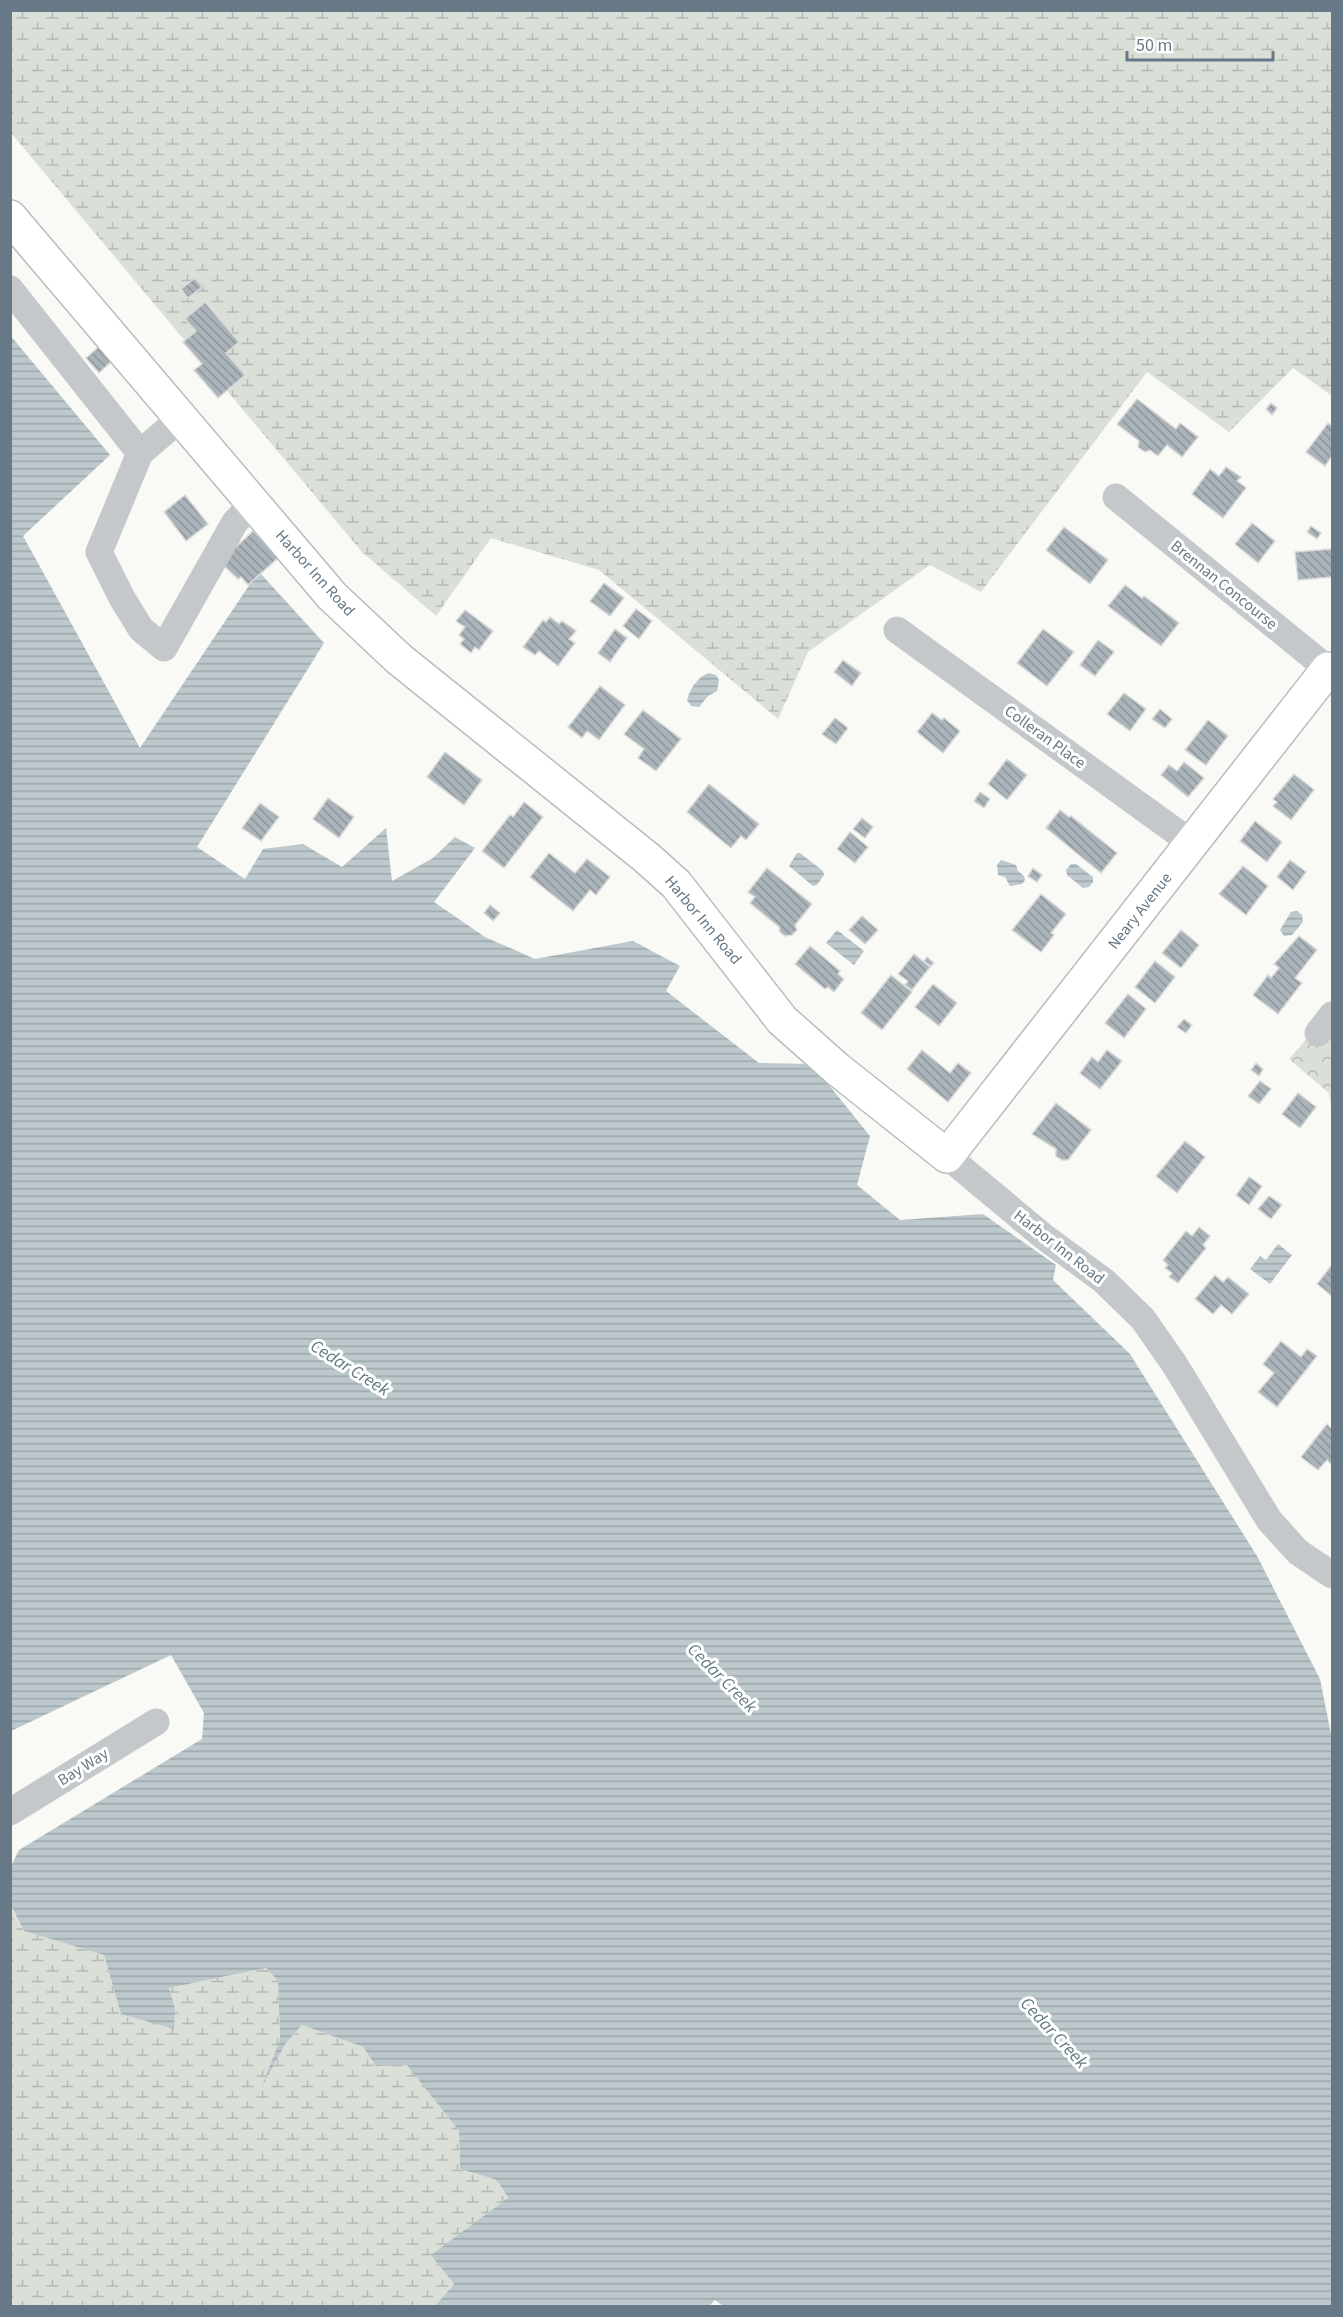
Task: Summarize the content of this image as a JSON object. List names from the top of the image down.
{
  "streets": {
    "main road": ["Harbor Inn Road", "Neary Avenue"],
    "street": ["Brennan Concourse", "Colleran Place", "Bay Way"]
  },
  "crossings": [
    ["Harbor Inn Road", "Neary Avenue"],
    ["Brennan Concourse", "Neary Avenue"],
    ["Colleran Place", "Neary Avenue"]
  ],
  "water": ["Cedar Creek"],
  "scale_bar": "50 m"
}
